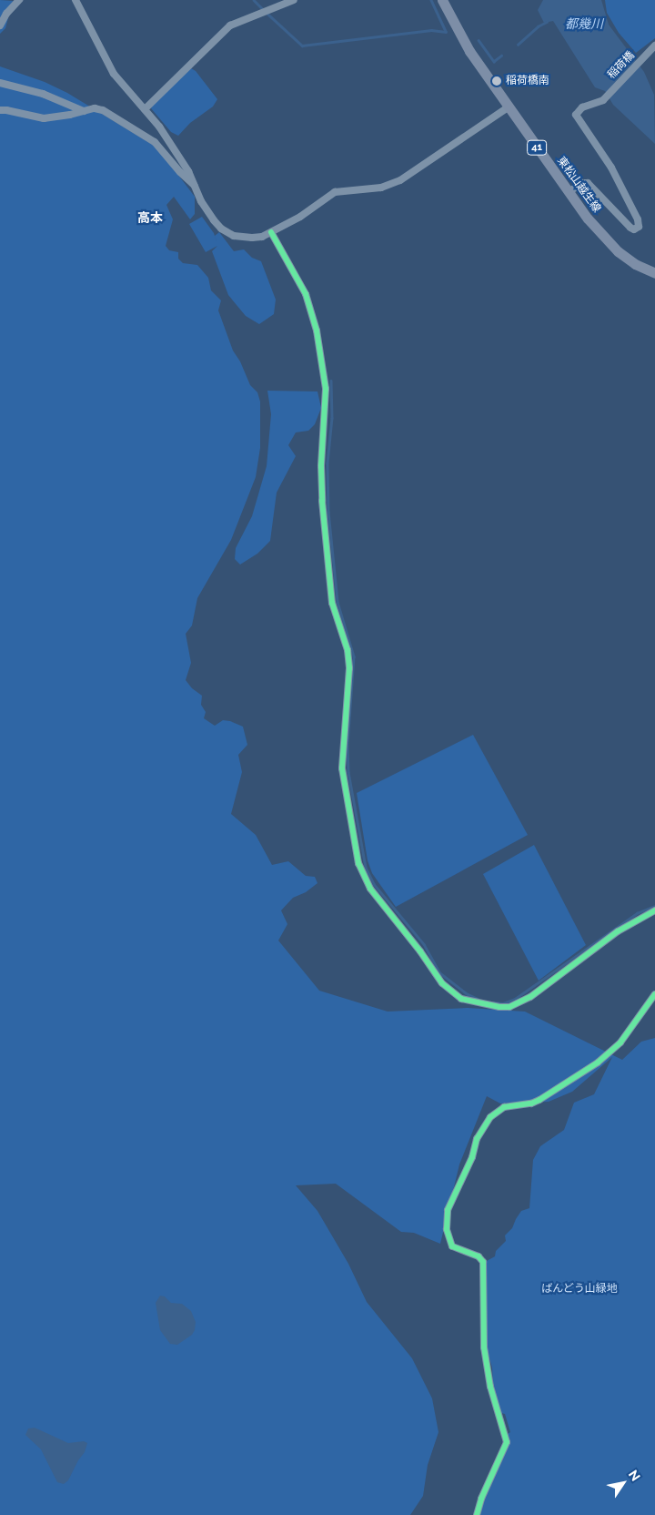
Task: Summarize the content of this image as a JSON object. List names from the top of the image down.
{
  "streets": {
    "main road": ["41", "東松山越生線"],
    "street": ["稲荷橋"]
  },
  "crossings": [
    ["稲荷橋", "東松山越生線"]
  ],
  "districts": ["高本"],
  "water": ["都幾川"],
  "parks": ["ばんどう山緑地"],
  "places": ["稲荷橋南"],
  "north": "top right"
}
